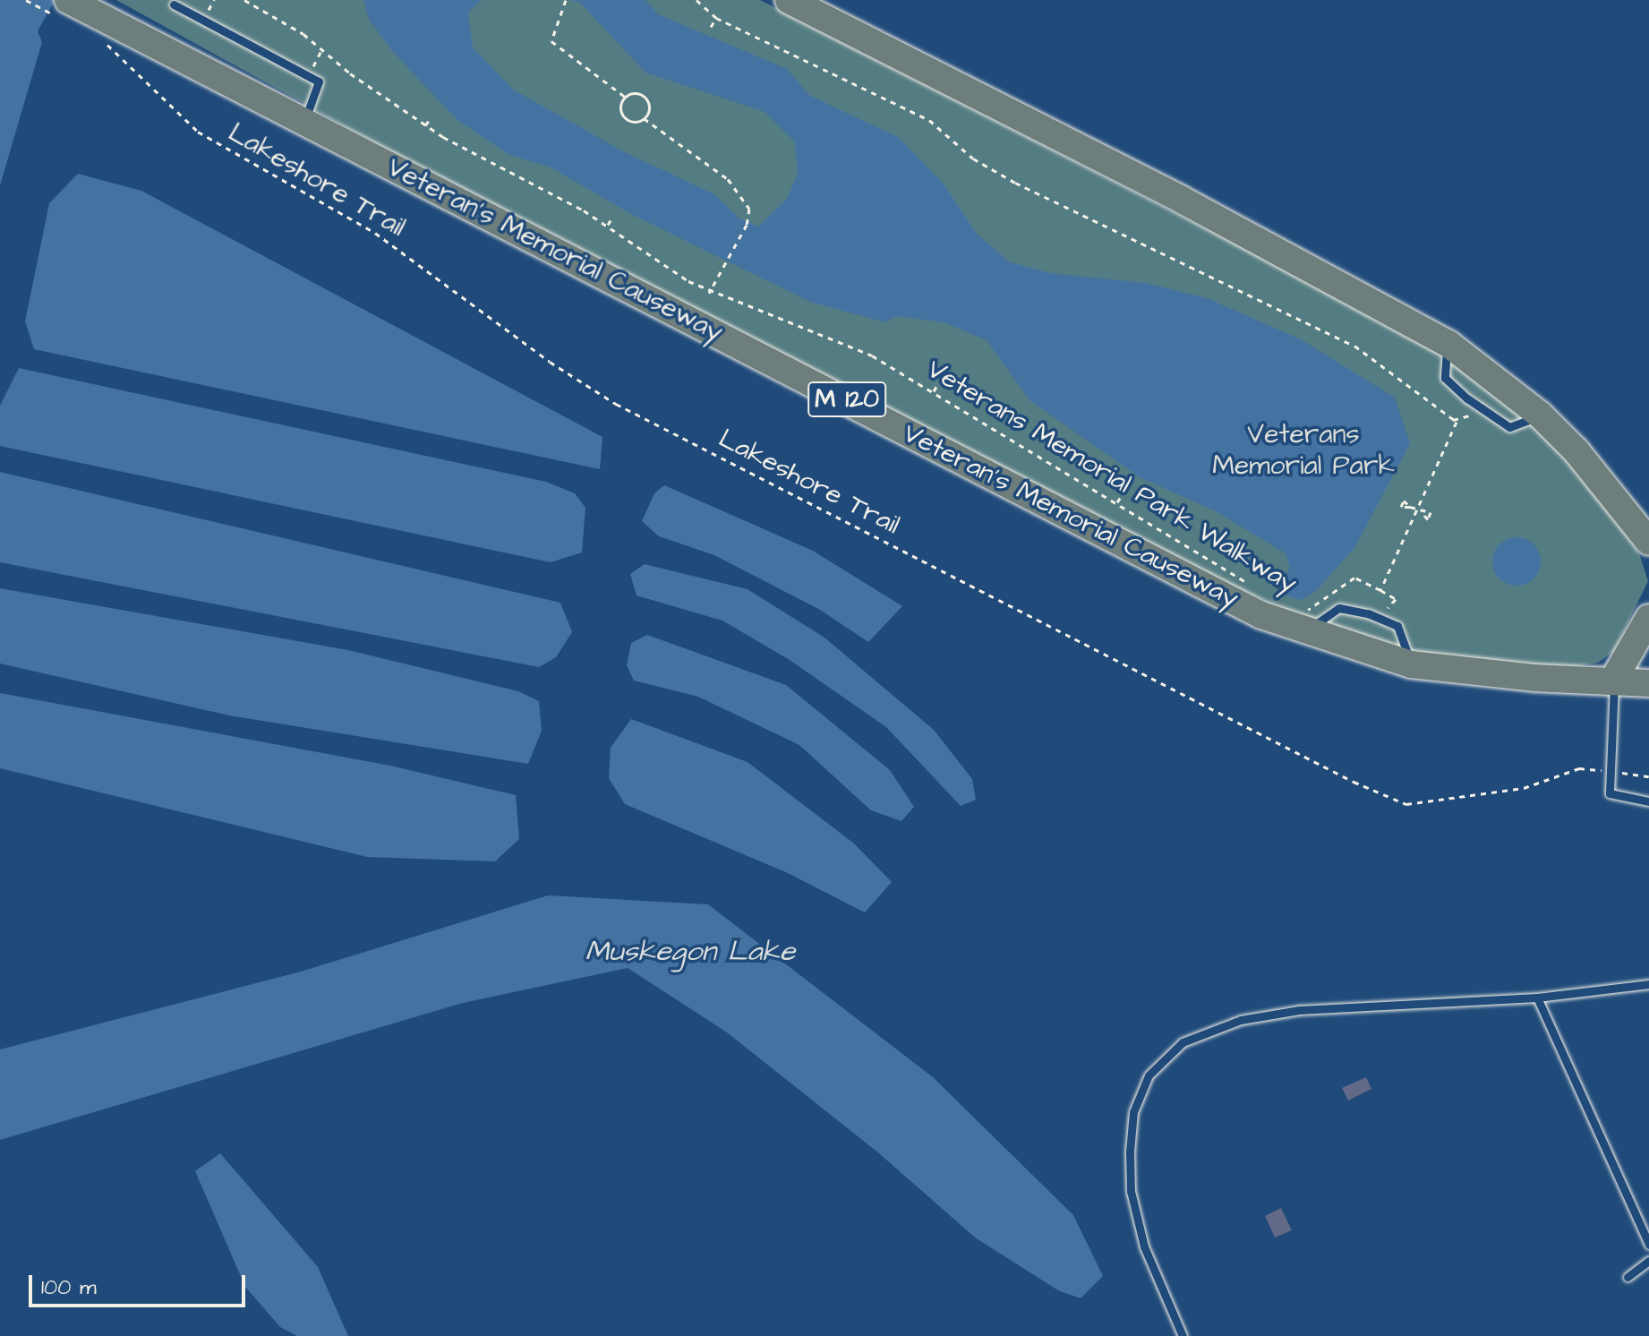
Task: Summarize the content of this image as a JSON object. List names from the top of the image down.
{
  "streets": {
    "main road": ["Veteran's Memorial Causeway", "M 120"],
    "path": ["Lakeshore Trail", "Veterans Memorial Park Walkway"]
  },
  "crossings": [
    ["Veteran's Memorial Causeway", "Veterans Memorial Park Walkway"]
  ],
  "water": ["Muskegon Lake"],
  "parks": ["Veterans Memorial Park"],
  "scale_bar": "100 m"
}
